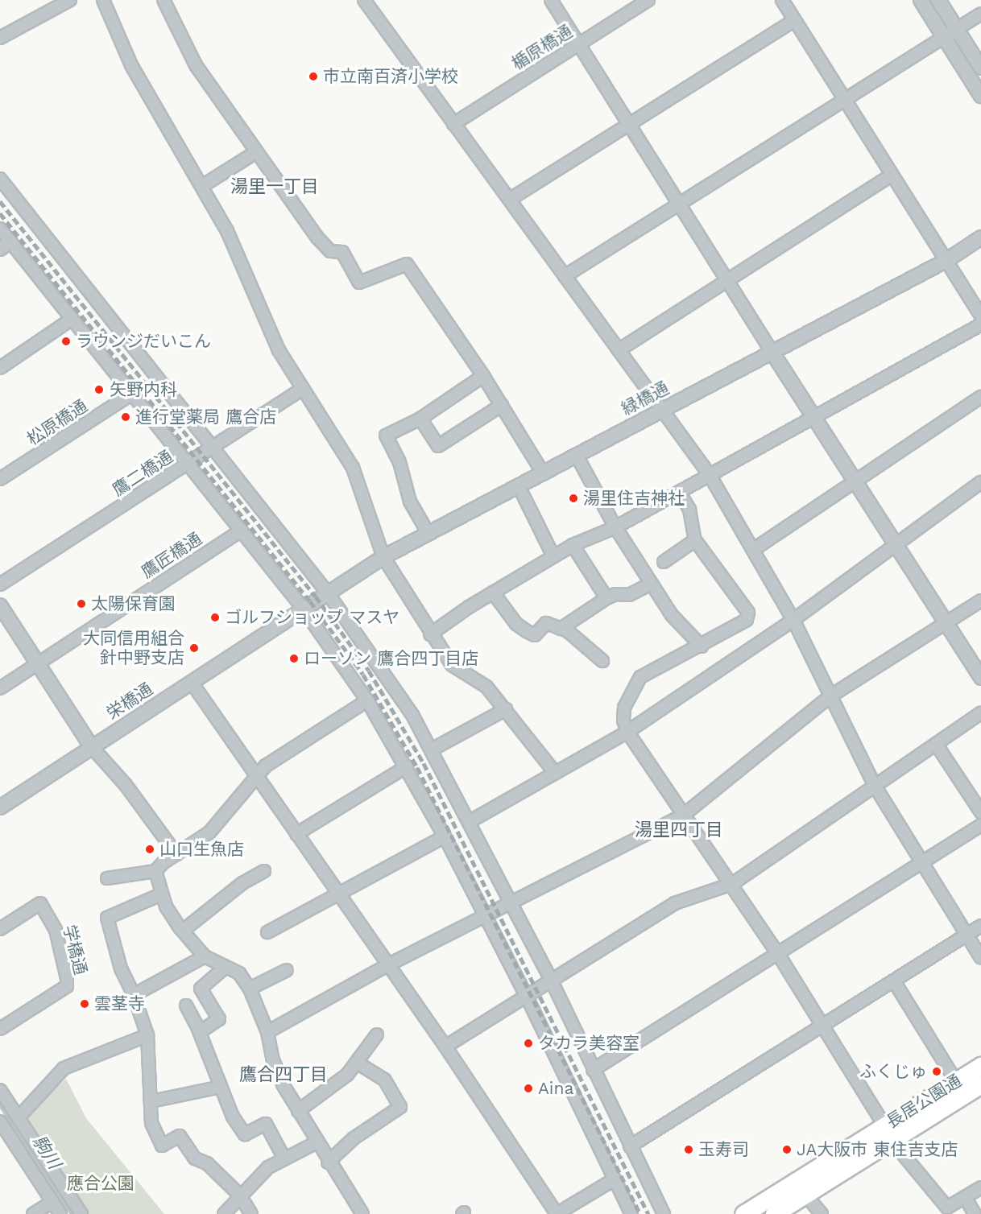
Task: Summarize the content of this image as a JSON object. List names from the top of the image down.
{
  "streets": {
    "highway": ["長居公園通"],
    "street": [
      "楯原橋通",
      "緑橋通",
      "松原橋通",
      "鷹二橋通",
      "鷹匠橋通",
      "栄橋通",
      "学橋通"
    ]
  },
  "crossings": [
    ["緑橋通", "栄橋通"]
  ],
  "districts": ["湯里一丁目", "湯里四丁目", "鷹合四丁目"],
  "water": ["駒川"],
  "parks": ["應合公園"],
  "places": [
    "市立南百済小学校",
    "ラウンジだいこん",
    "矢野内科",
    "進行堂薬局 鷹合店",
    "湯里住吉神社",
    "太陽保育園",
    "ゴルフショップ マスヤ",
    "大同信用組合 針中野支店",
    "ローソン 鷹合四丁目店",
    "山口生魚店",
    "雲茎寺",
    "タカラ美容室",
    "ふくじゅ",
    "Aina",
    "玉寿司",
    "JA大阪市 東住吉支店"
  ]
}
